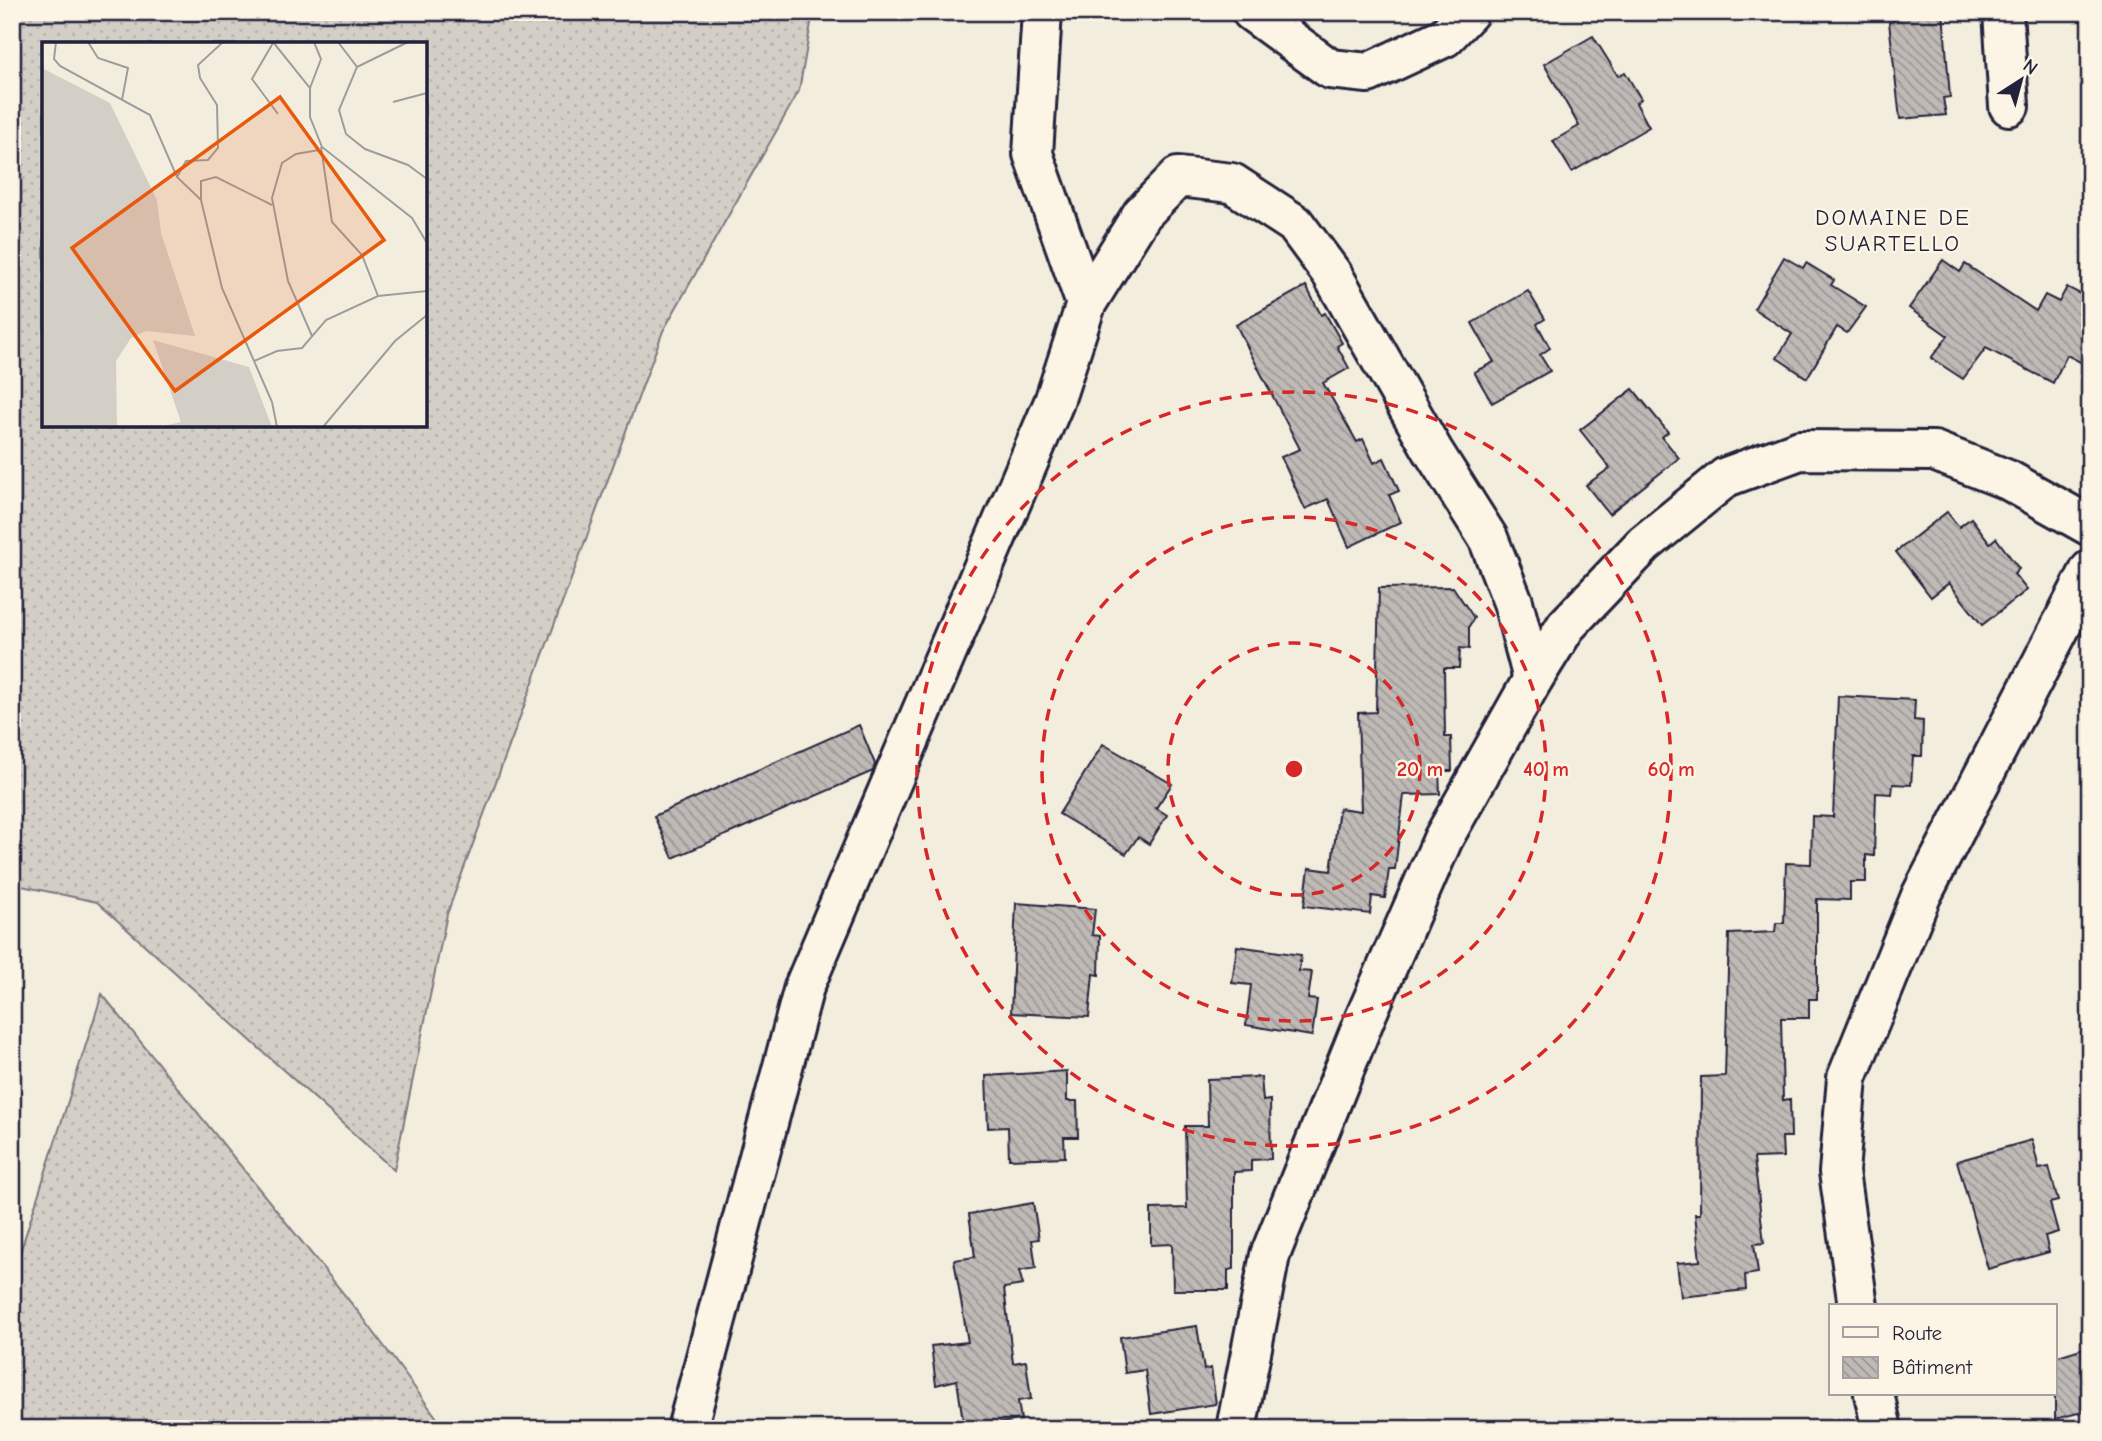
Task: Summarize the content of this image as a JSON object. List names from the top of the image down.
{
  "districts": ["DOMAINE DE SUARTELLO"],
  "legend": ["Route", "Bâtiment"],
  "north": "top right",
  "rings": ["20 m", "40 m", "60 m"]
}
